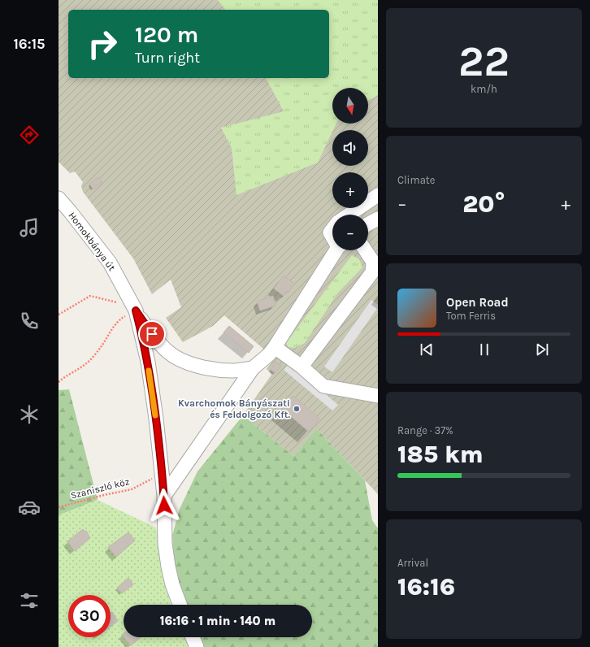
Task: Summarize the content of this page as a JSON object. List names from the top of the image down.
{
  "streets": {
    "street": ["Homokbánya út"],
    "path": ["Szaniszló köz"]
  },
  "crossings": [
    ["Homokbánya út", "Szaniszló köz"]
  ],
  "places": ["Kvarchomok Bányászati és Feldolgozó Kft."],
  "north": "bottom",
  "page": {
    "tabs": "16:15",
    "tile": [
      ["22", "km/h"],
      "Climate",
      ["Range · 37%", "185 km"],
      ["Arrival", "16:16"]
    ],
    "turn": ["120 m", "Turn right"],
    "map_buttons": ["+", "−"],
    "heat": ["−", "20°", "+"],
    "song": ["Open Road", "Tom Ferris"],
    "limit": "30",
    "trip": "16:16 · 1 min · 140 m"
  }
}
